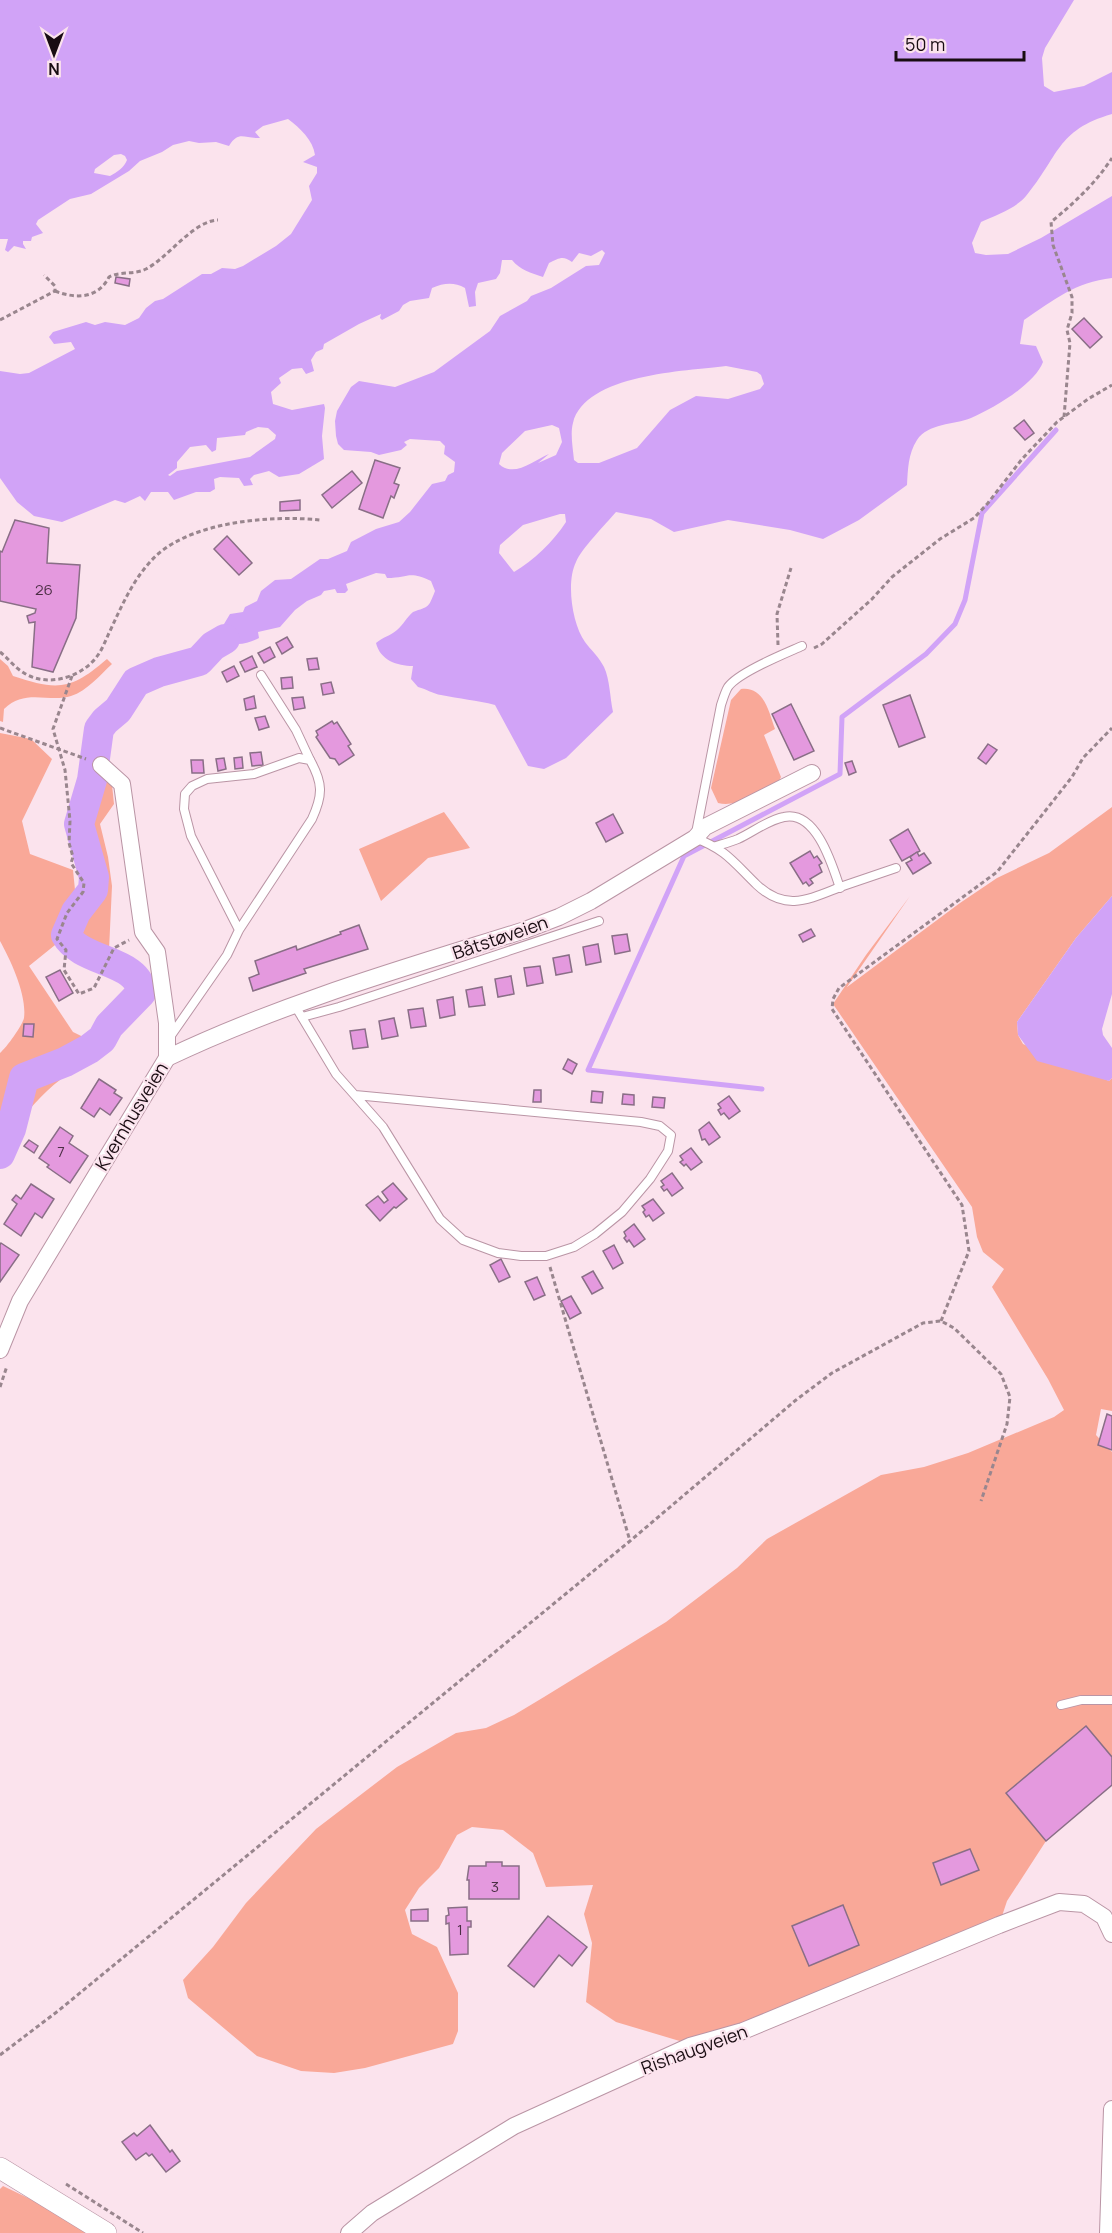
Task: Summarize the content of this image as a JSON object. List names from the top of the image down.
{
  "streets": {
    "street": ["Båtstøveien", "Kvernhusveien", "Rishaugveien"]
  },
  "crossings": [
    ["Båtstøveien", "Kvernhusveien"]
  ],
  "house_numbers": [
    "26",
    "7",
    "3",
    "1"
  ],
  "scale_bar": "50 m",
  "north": "bottom"
}
